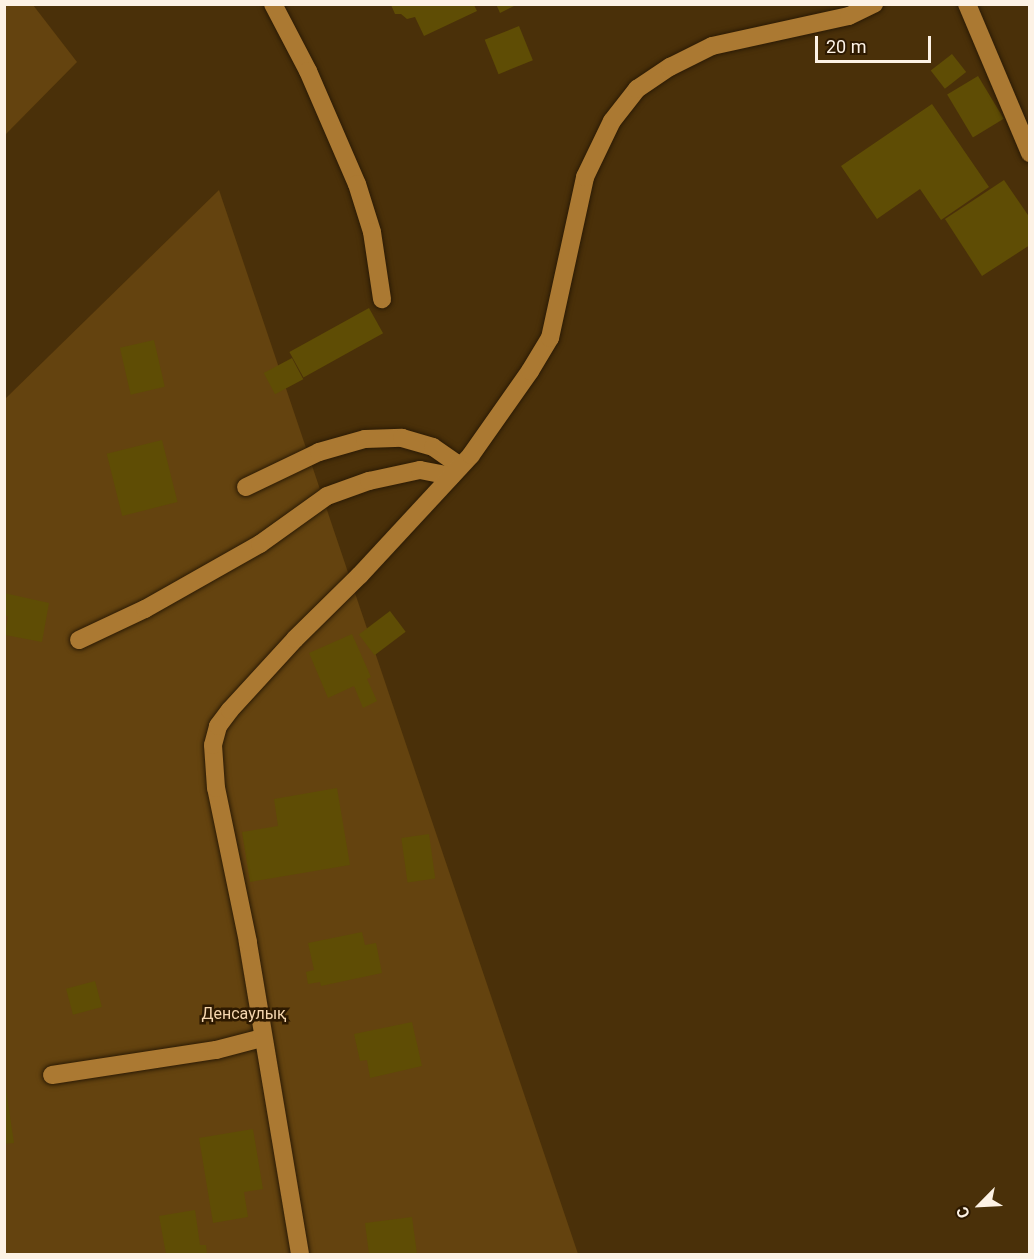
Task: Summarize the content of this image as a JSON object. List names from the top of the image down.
{
  "parks": ["Денсаулық"],
  "scale_bar": "20 m",
  "north": "bottom left"
}
